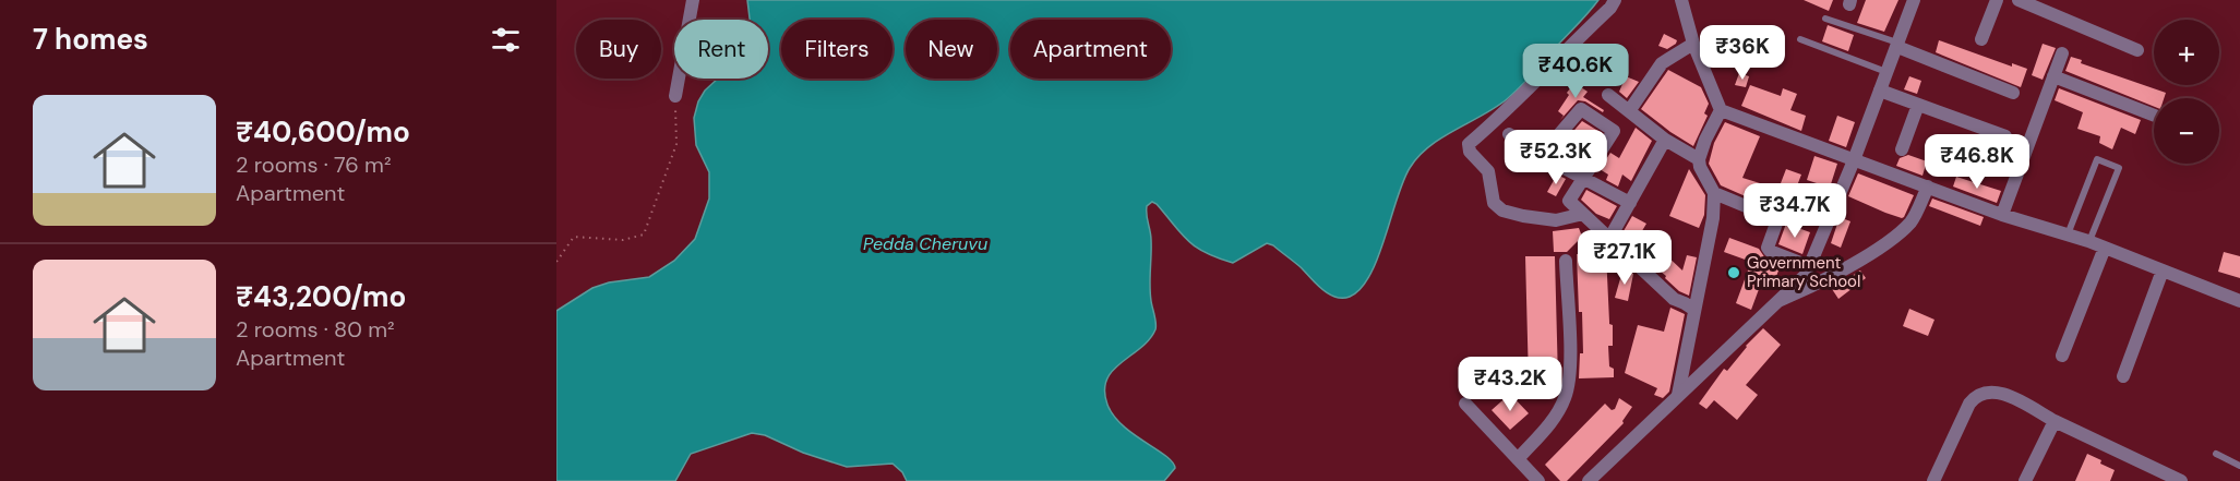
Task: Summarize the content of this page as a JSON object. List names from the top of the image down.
{
  "water": ["Pedda Cheruvu"],
  "places": ["Government Primary School"],
  "page": {
    "heading": "7 homes",
    "map_buttons": ["+", "−"],
    "chip": [
      "Buy",
      "Rent",
      "Filters",
      "New",
      "Apartment"
    ],
    "price": [
      "₹36K",
      "₹40.6K",
      "₹52.3K",
      "₹46.8K",
      "₹34.7K",
      "₹27.1K",
      "₹43.2K"
    ],
    "list": [
      {
        "name": "₹40,600/mo",
        "note": "2 rooms · 76 m² · Apartment"
      },
      {
        "name": "₹43,200/mo",
        "note": "2 rooms · 80 m² · Apartment"
      }
    ]
  }
}
